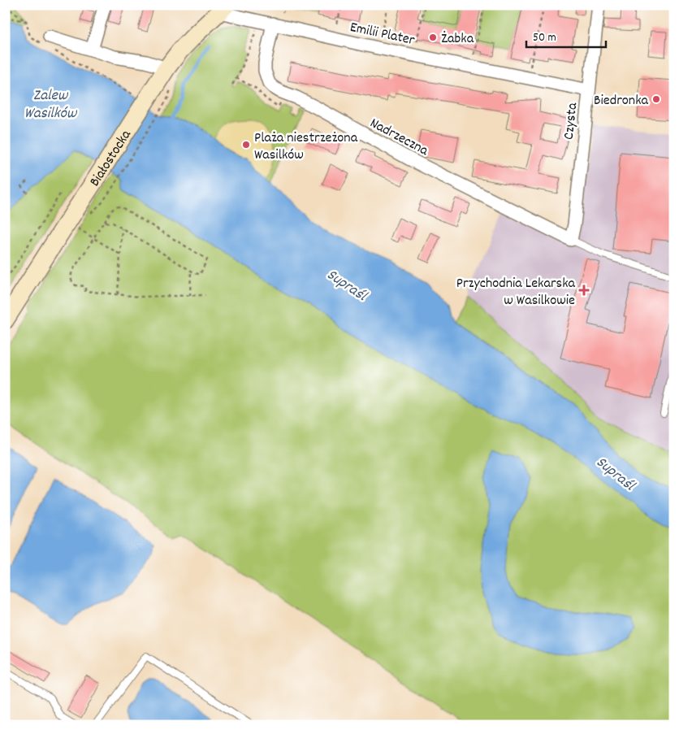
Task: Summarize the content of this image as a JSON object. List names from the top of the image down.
{
  "streets": {
    "main road": ["Białostocka"],
    "street": ["Emilii Plater", "Czysta", "Nadrzeczna"]
  },
  "crossings": [
    ["Emilii Plater", "Czysta"],
    ["Emilii Plater", "Nadrzeczna"],
    ["Emilii Plater", "Białostocka"],
    ["Czysta", "Nadrzeczna"]
  ],
  "water": ["Zalew Wasilków", "Supraśl"],
  "places": {
    "other": ["Żabka", "Biedronka", "Plaża niestrzeżona Wasilków"],
    "health": ["Przychodnia Lekarska w Wasilkowie"]
  },
  "scale_bar": "50 m"
}
